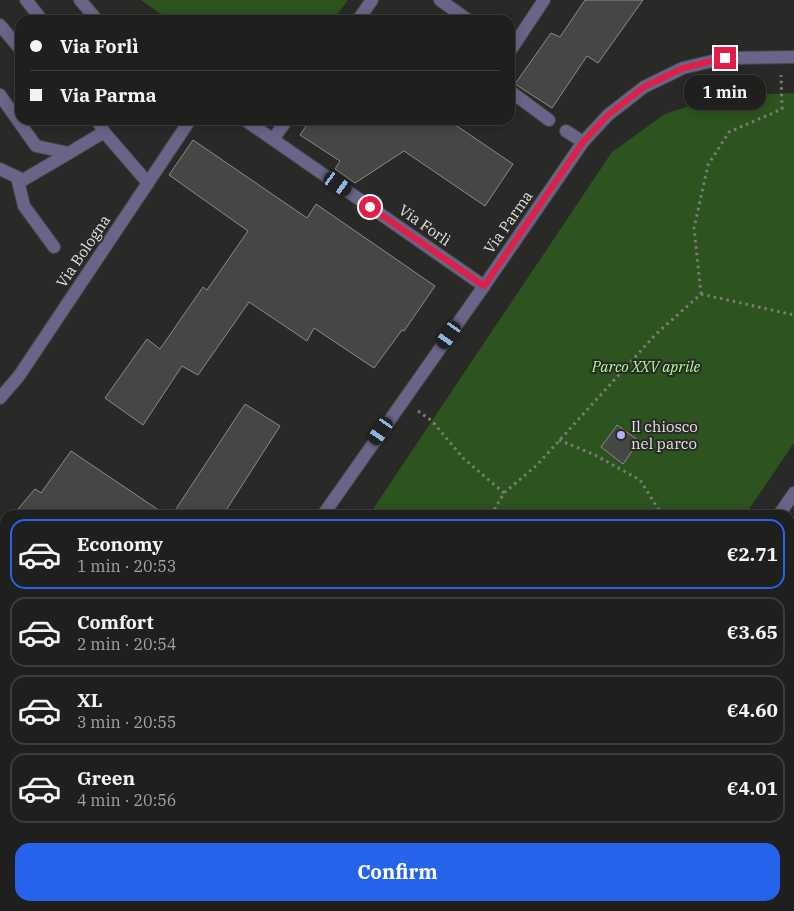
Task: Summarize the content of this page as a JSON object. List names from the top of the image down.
{
  "streets": {
    "street": ["Via Parma", "Via Forlì", "Via Bologna"]
  },
  "crossings": [
    ["Via Parma", "Via Forlì"]
  ],
  "parks": ["Parco XXV aprile"],
  "places": ["Il chiosco nel parco"],
  "page": {
    "banner": ["Via Forlì", "Via Parma"],
    "bubble": "1 min",
    "list": [
      {
        "name": "Economy",
        "note": "1 min · 20:53",
        "value": "€2.71"
      },
      {
        "name": "Comfort",
        "note": "2 min · 20:54",
        "value": "€3.65"
      },
      {
        "name": "XL",
        "note": "3 min · 20:55",
        "value": "€4.60"
      },
      {
        "name": "Green",
        "note": "4 min · 20:56",
        "value": "€4.01"
      }
    ],
    "buttons": "Confirm"
  }
}
